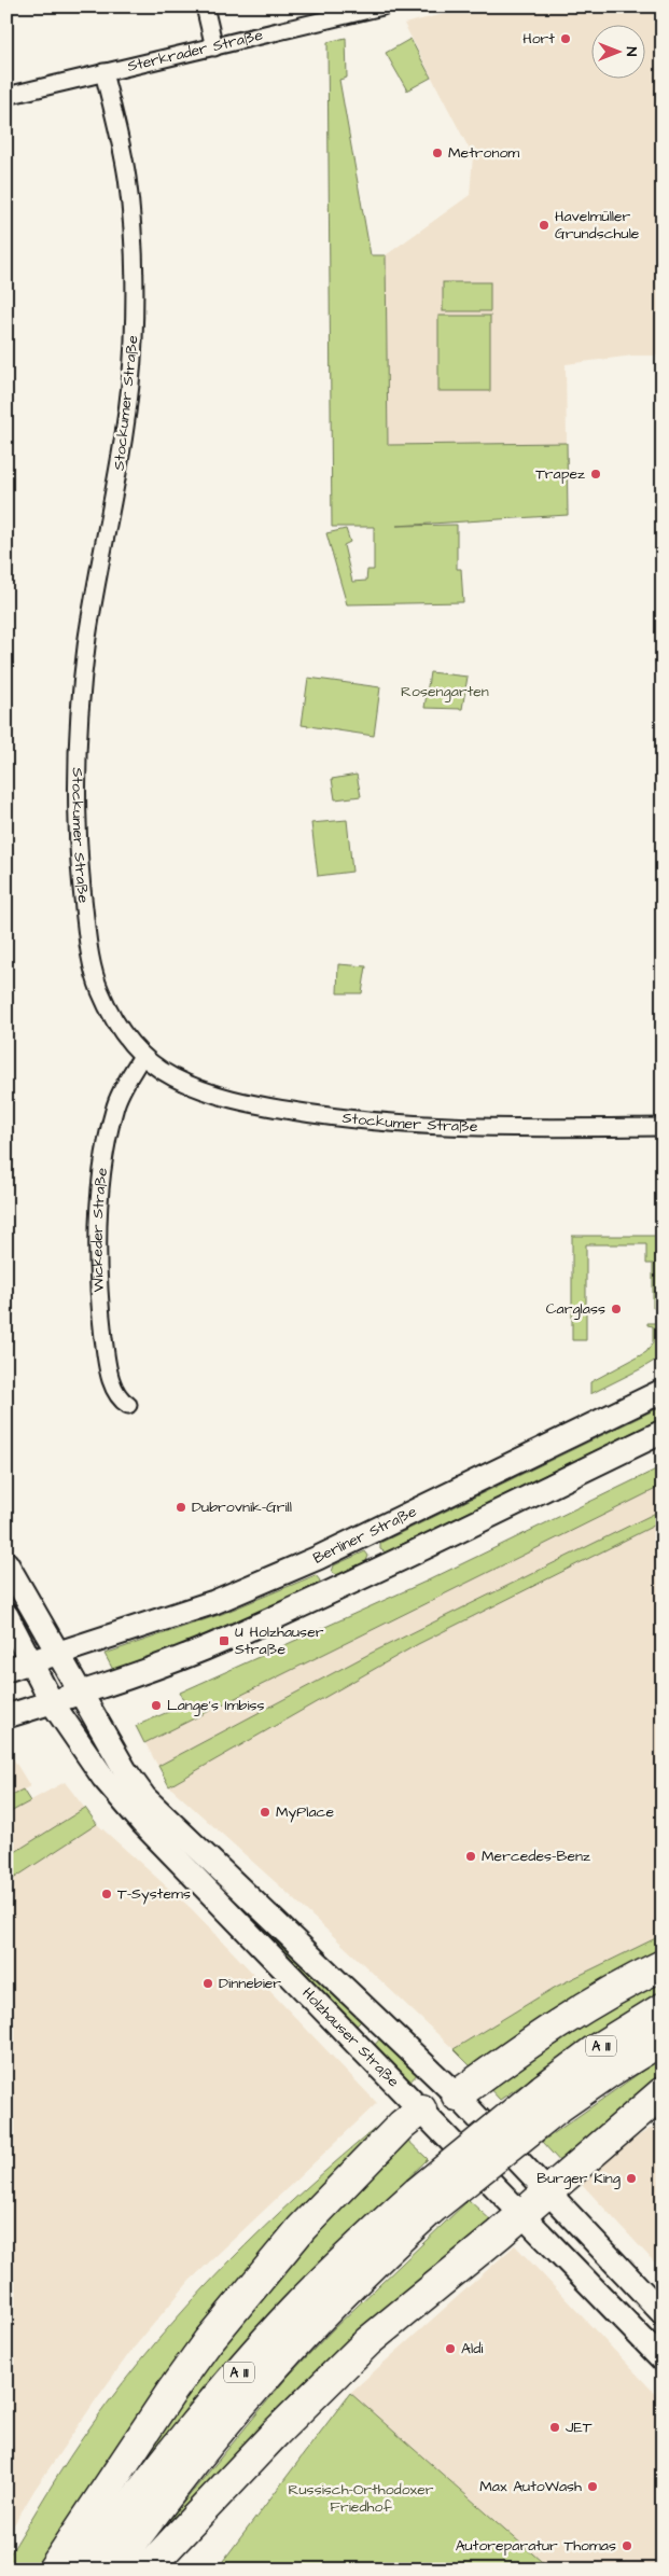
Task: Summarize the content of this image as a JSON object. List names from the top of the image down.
{
  "streets": {
    "highway": ["A 111"],
    "main road": ["Berliner Straße", "Holzhauser Straße"],
    "street": ["Sterkrader Straße", "Stockumer Straße", "Wickeder Straße"]
  },
  "crossings": [
    ["Sterkrader Straße", "Stockumer Straße"],
    ["Stockumer Straße", "Wickeder Straße"],
    ["Berliner Straße", "Holzhauser Straße"]
  ],
  "parks": ["Rosengarten", "Russisch-Orthodoxer Friedhof"],
  "places": {
    "other": [
      "Hort",
      "Metronom",
      "Havelmüller Grundschule",
      "Trapez",
      "Carglass",
      "Dubrovnik-Grill",
      "Lange’s Imbiss",
      "MyPlace",
      "Mercedes-Benz",
      "T-Systems",
      "Dinnebier",
      "Burger King",
      "Aldi",
      "JET",
      "Max AutoWash",
      "Autoreparatur Thomas"
    ],
    "transit": ["U Holzhauser Straße"]
  },
  "north": "right"
}
